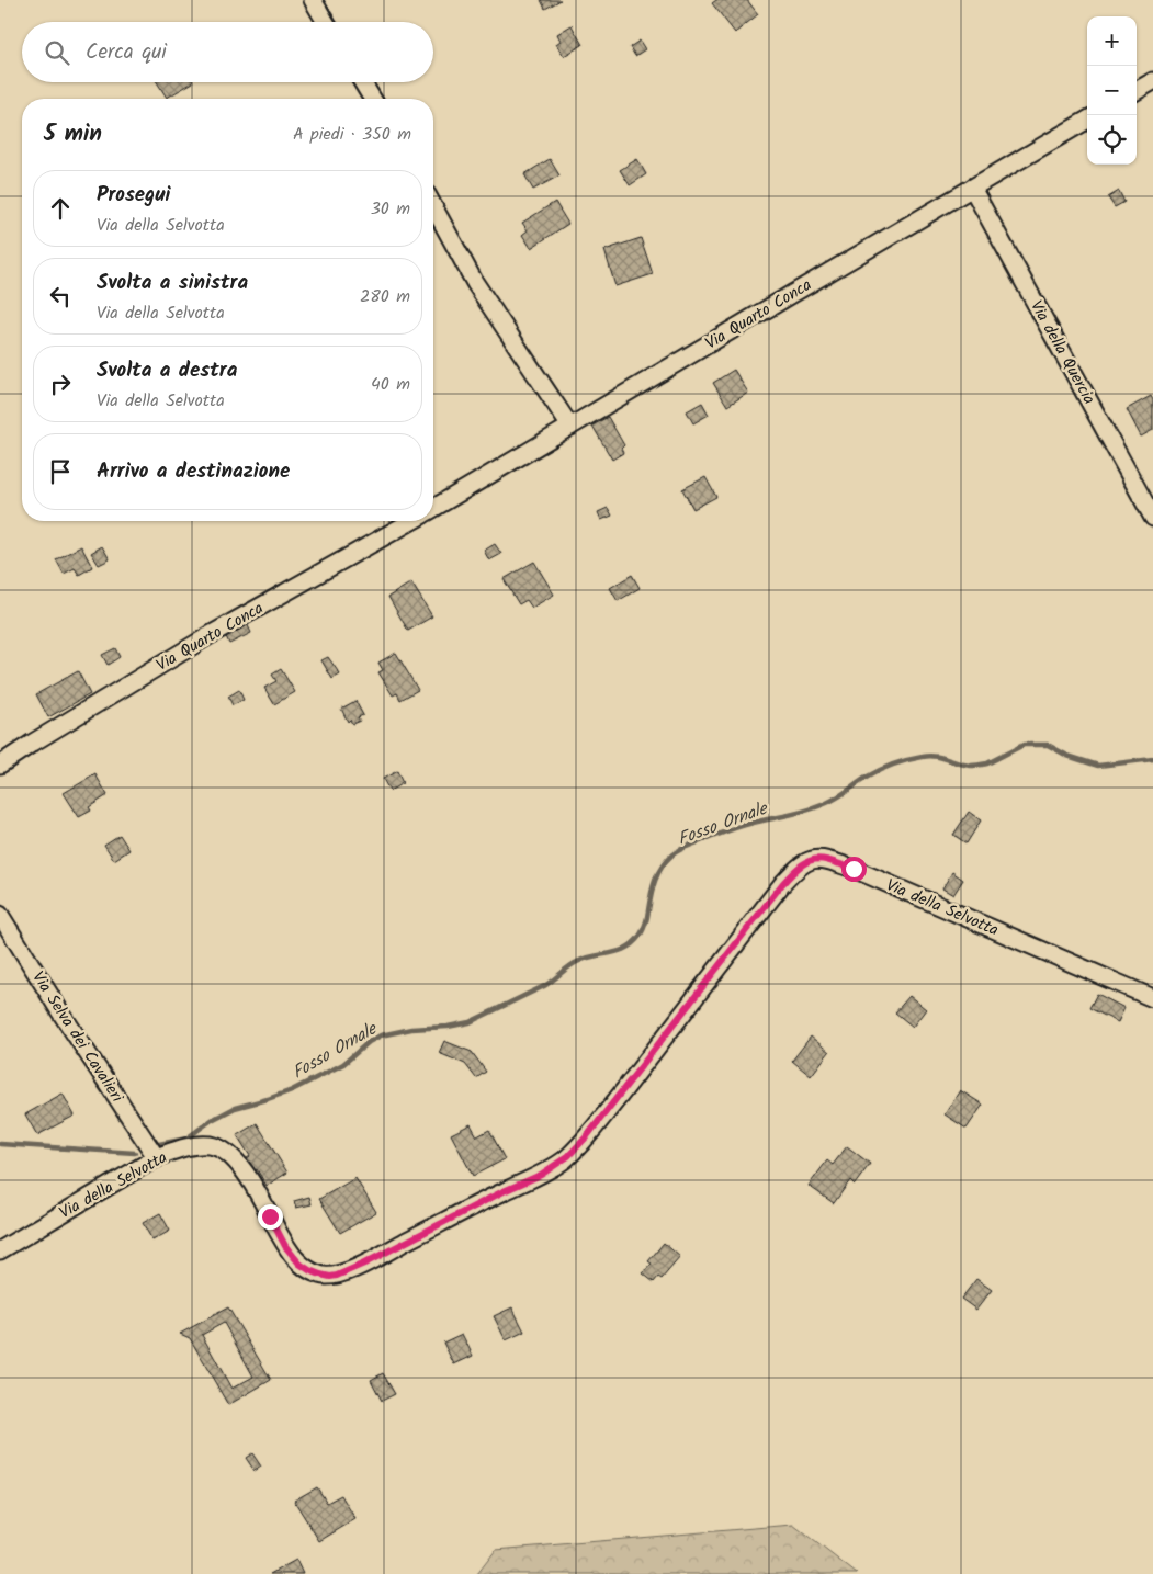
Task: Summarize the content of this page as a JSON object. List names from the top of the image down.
{
  "streets": {
    "street": [
      "Via Quarto Conca",
      "Via della Quercia",
      "Via della Selvotta",
      "Via Selva dei Cavalieri"
    ]
  },
  "crossings": [
    ["Via Quarto Conca", "Via della Quercia"],
    ["Via della Selvotta", "Via Selva dei Cavalieri"]
  ],
  "water": ["Fosso Ornale"],
  "page": {
    "map_buttons": ["+", "−"],
    "search": "Cerca qui",
    "heading": ["5 min", "A piedi · 350 m"],
    "list": [
      ["Prosegui", "Via della Selvotta", "30 m"],
      ["Svolta a sinistra", "Via della Selvotta", "280 m"],
      ["Svolta a destra", "Via della Selvotta", "40 m"],
      "Arrivo a destinazione"
    ]
  }
}
